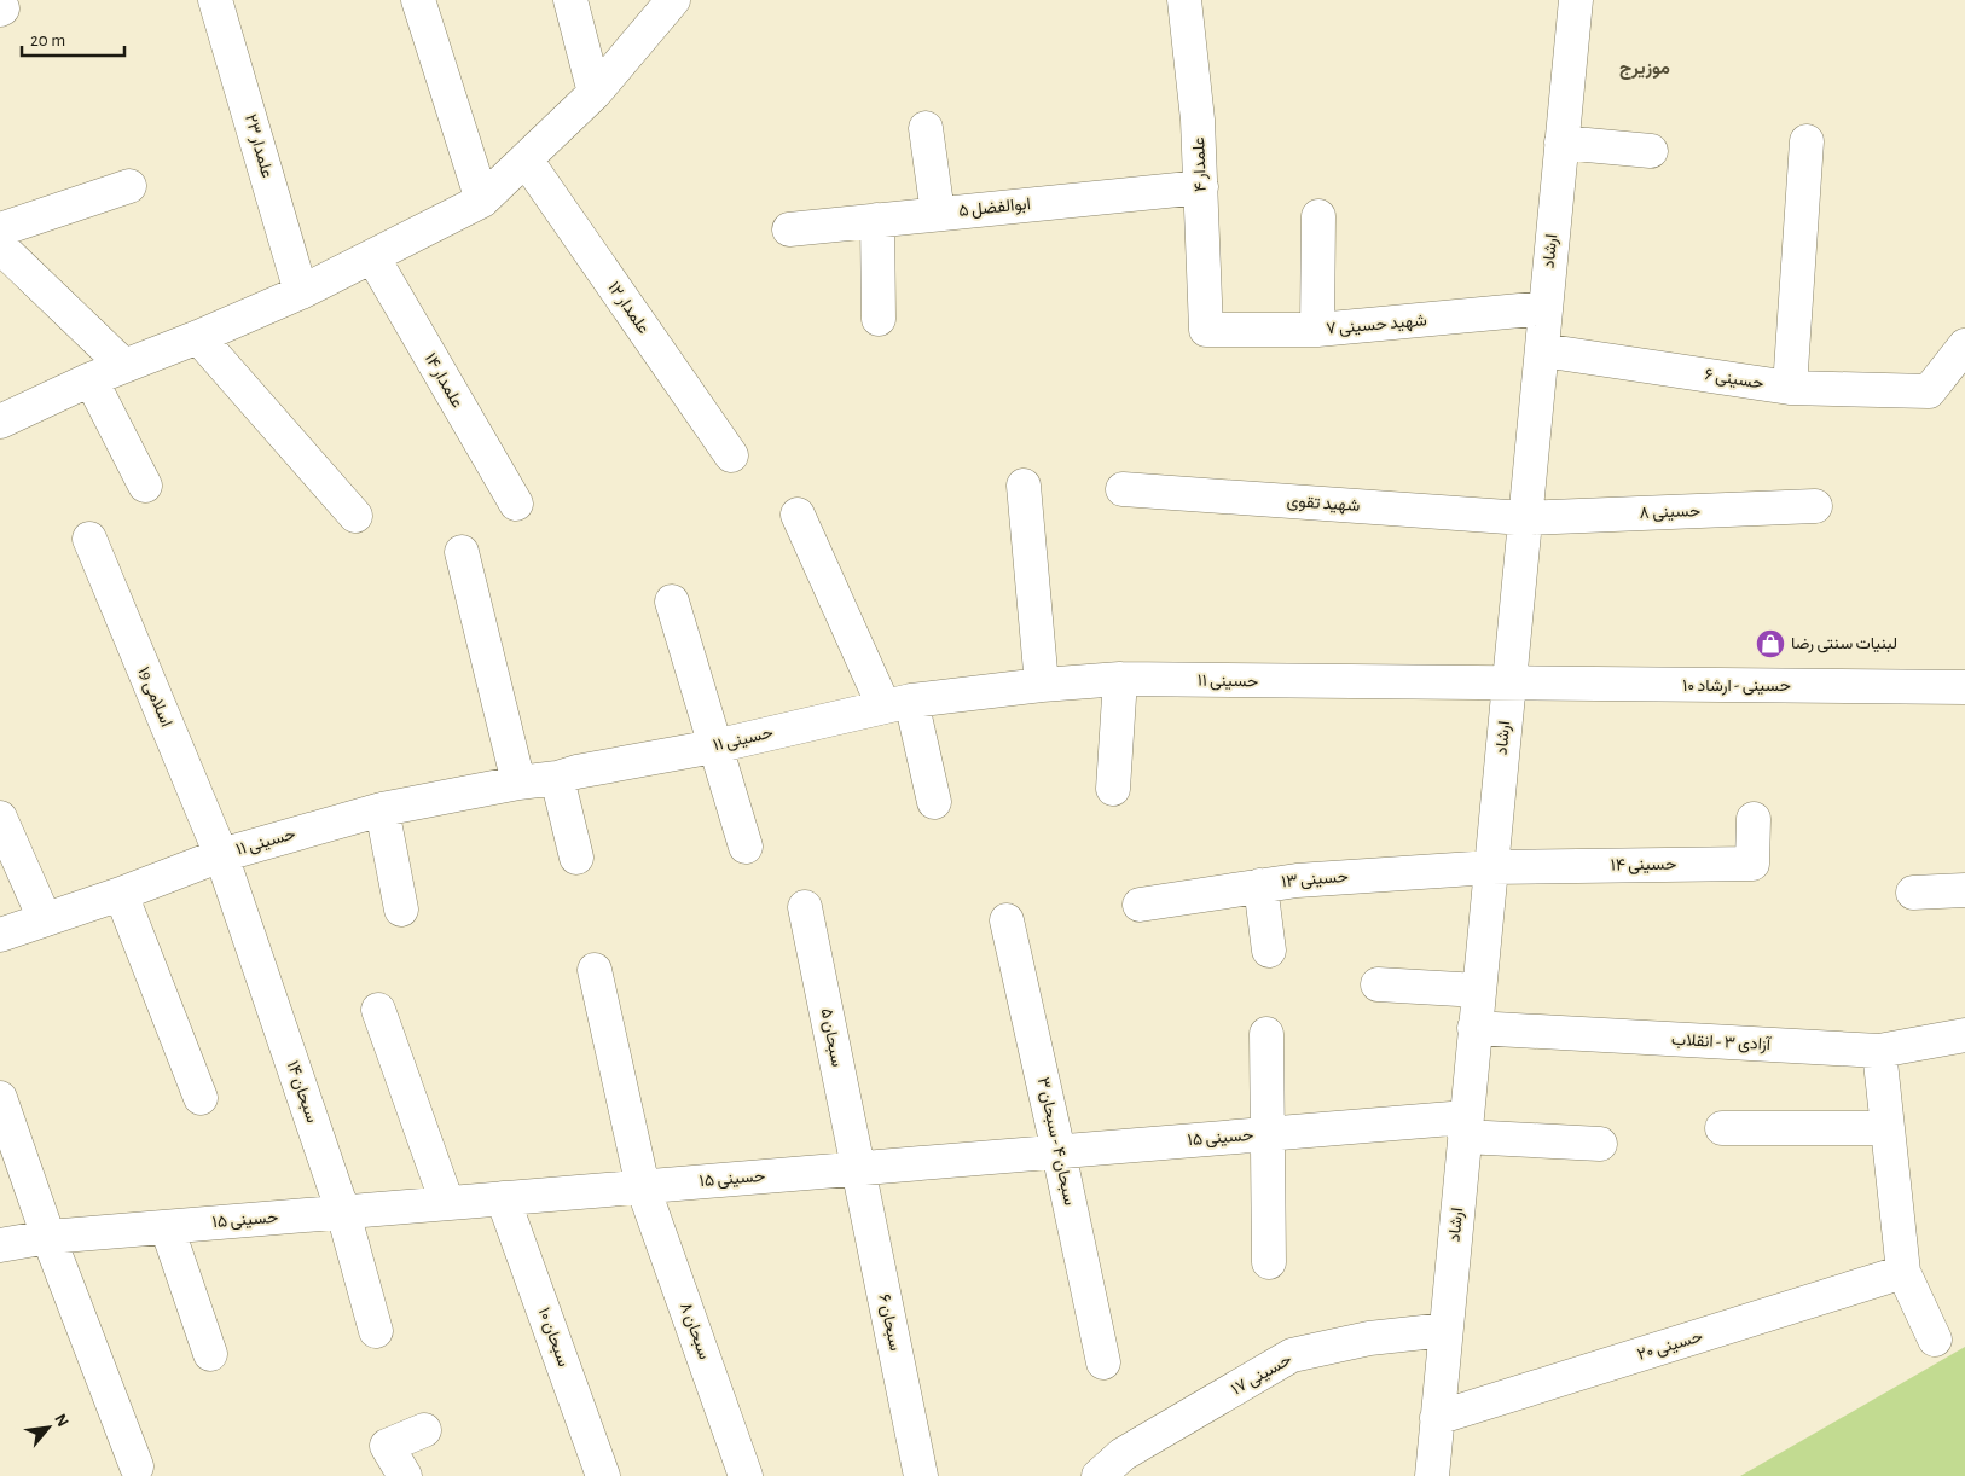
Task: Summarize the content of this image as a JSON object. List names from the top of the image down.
{
  "streets": {
    "street": [
      "علمدار ۲۳",
      "علمدار ۴",
      "ابوالفضل ۵",
      "ارشاد",
      "علمدار ۱۲",
      "شهید حسینی ۷",
      "حسینی ۶",
      "علمدار ۱۴",
      "شهید تقوی",
      "حسینی ۸",
      "حسینی ۱۱",
      "حسینی - ارشاد ۱۰",
      "اسلامی ۱9",
      "حسینی ۱۴",
      "حسینی ۱۳",
      "سبحان ۵",
      "آزادی ۳ - انقلاب",
      "سبحان ۱۴",
      "حسینی ۱۵",
      "سبحان ۴ - سبحان ۳",
      "سبحان ۶",
      "سبحان ۸",
      "سبحان ۱۰",
      "حسینی ۲۰",
      "حسینی ۱۷"
    ]
  },
  "crossings": [
    ["علمدار ۴", "ابوالفضل ۵"],
    ["علمدار ۴", "شهید حسینی ۷"],
    ["ارشاد", "شهید حسینی ۷"],
    ["ارشاد", "حسینی ۶"],
    ["ارشاد", "شهید تقوی"],
    ["ارشاد", "حسینی ۸"],
    ["ارشاد", "حسینی ۱۱"],
    ["ارشاد", "حسینی - ارشاد ۱۰"],
    ["ارشاد", "حسینی ۱۴"],
    ["ارشاد", "حسینی ۱۳"],
    ["ارشاد", "آزادی ۳ - انقلاب"],
    ["ارشاد", "حسینی ۱۵"],
    ["ارشاد", "حسینی ۲۰"],
    ["ارشاد", "حسینی ۱۷"],
    ["شهید تقوی", "حسینی ۸"],
    ["حسینی ۱۱", "حسینی - ارشاد ۱۰"],
    ["حسینی ۱۱", "اسلامی ۱9"],
    ["حسینی ۱۱", "سبحان ۱۴"],
    ["اسلامی ۱9", "سبحان ۱۴"],
    ["حسینی ۱۴", "حسینی ۱۳"],
    ["سبحان ۵", "حسینی ۱۵"],
    ["سبحان ۵", "سبحان ۶"],
    ["سبحان ۱۴", "حسینی ۱۵"],
    ["حسینی ۱۵", "سبحان ۴ - سبحان ۳"],
    ["حسینی ۱۵", "سبحان ۶"],
    ["حسینی ۱۵", "سبحان ۸"],
    ["حسینی ۱۵", "سبحان ۱۰"]
  ],
  "districts": ["موزیرج"],
  "places": {
    "shop": ["لبنیات سنتی رضا"]
  },
  "scale_bar": "20 m",
  "north": "top right"
}
